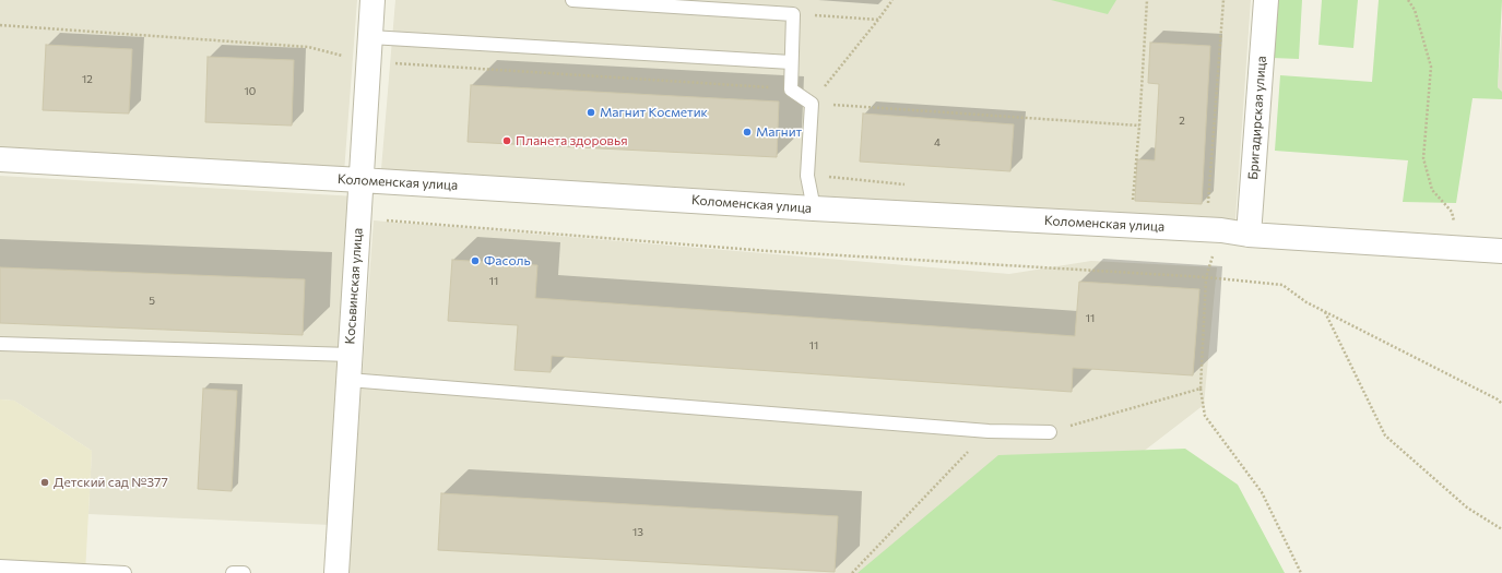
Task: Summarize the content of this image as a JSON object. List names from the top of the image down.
{
  "streets": {
    "street": ["Бригадирская улица", "Коломенская улица", "Косьвинская улица"]
  },
  "crossings": [
    ["Бригадирская улица", "Коломенская улица"],
    ["Коломенская улица", "Косьвинская улица"]
  ],
  "places": [
    "Магнит Косметик",
    "Магнит",
    "Планета здоровья",
    "Фасоль",
    "Детский сад №377"
  ],
  "house_numbers": [
    "12",
    "10",
    "2",
    "4",
    "11",
    "5",
    "11",
    "11",
    "13"
  ]
}
